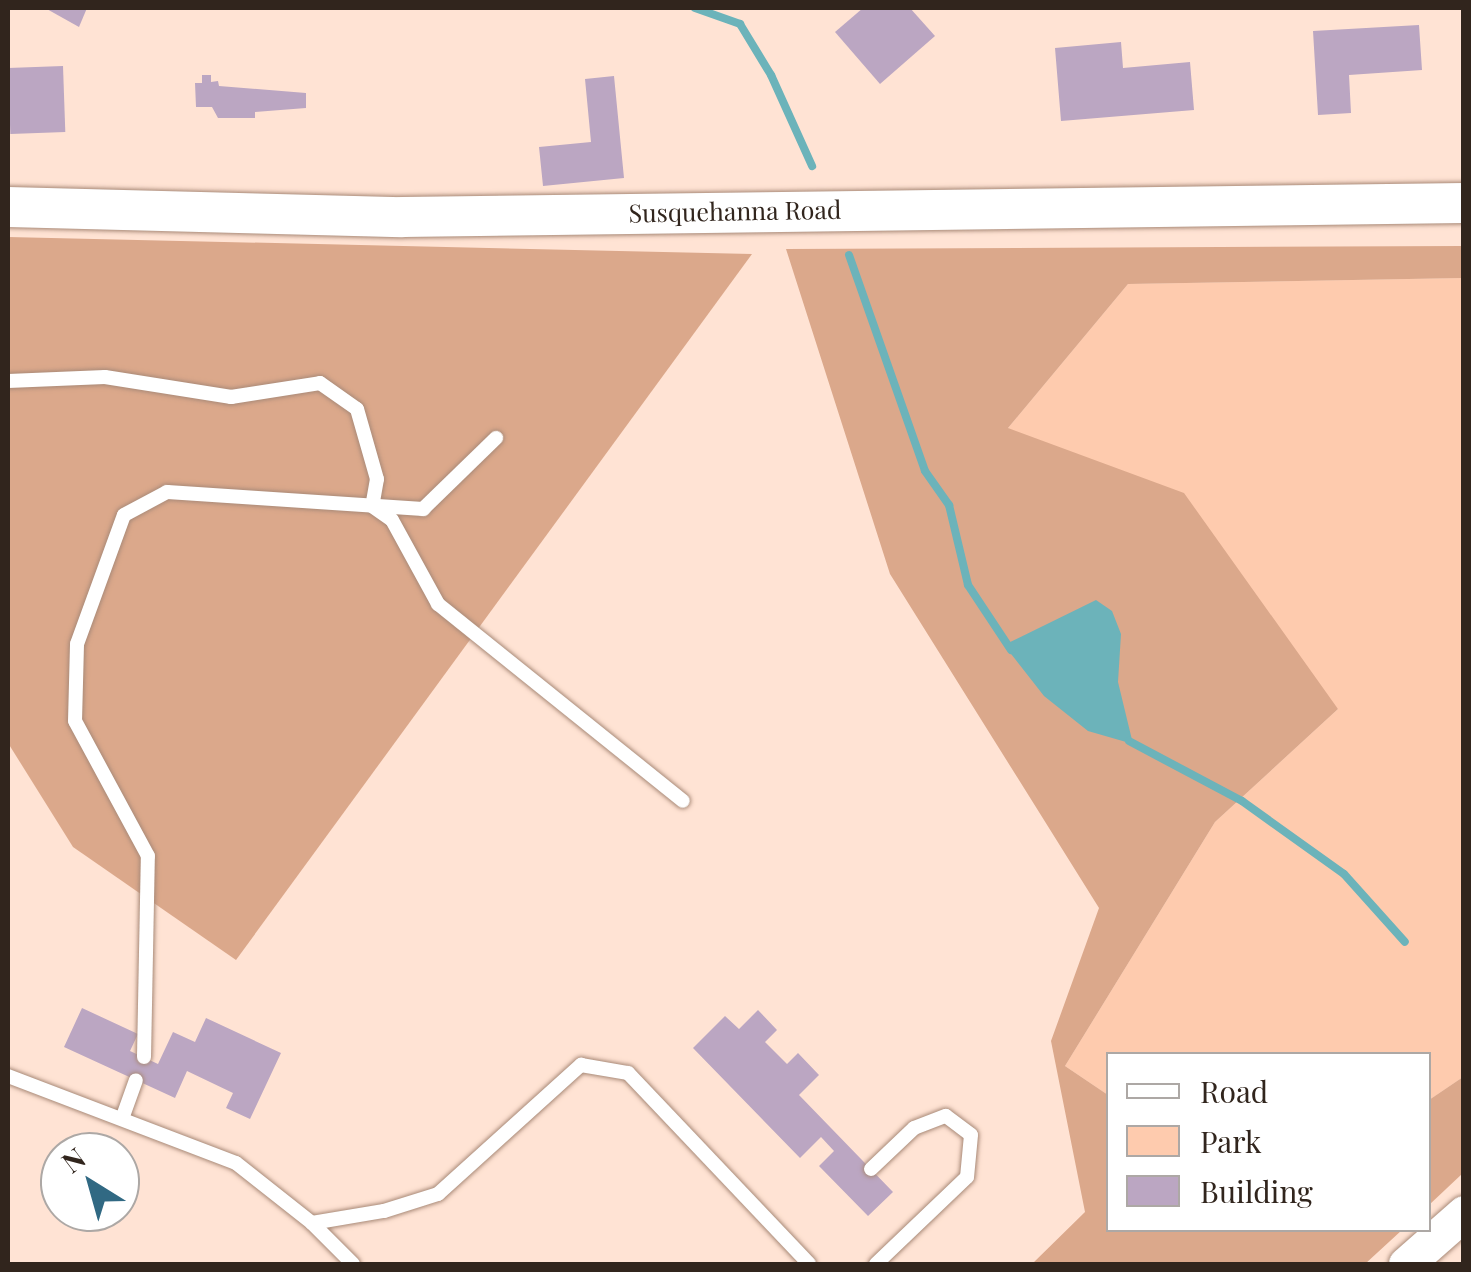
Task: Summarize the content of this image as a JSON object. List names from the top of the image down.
{
  "streets": {
    "main road": ["Susquehanna Road"]
  },
  "legend": ["Road", "Park", "Building"],
  "north": "top left"
}
